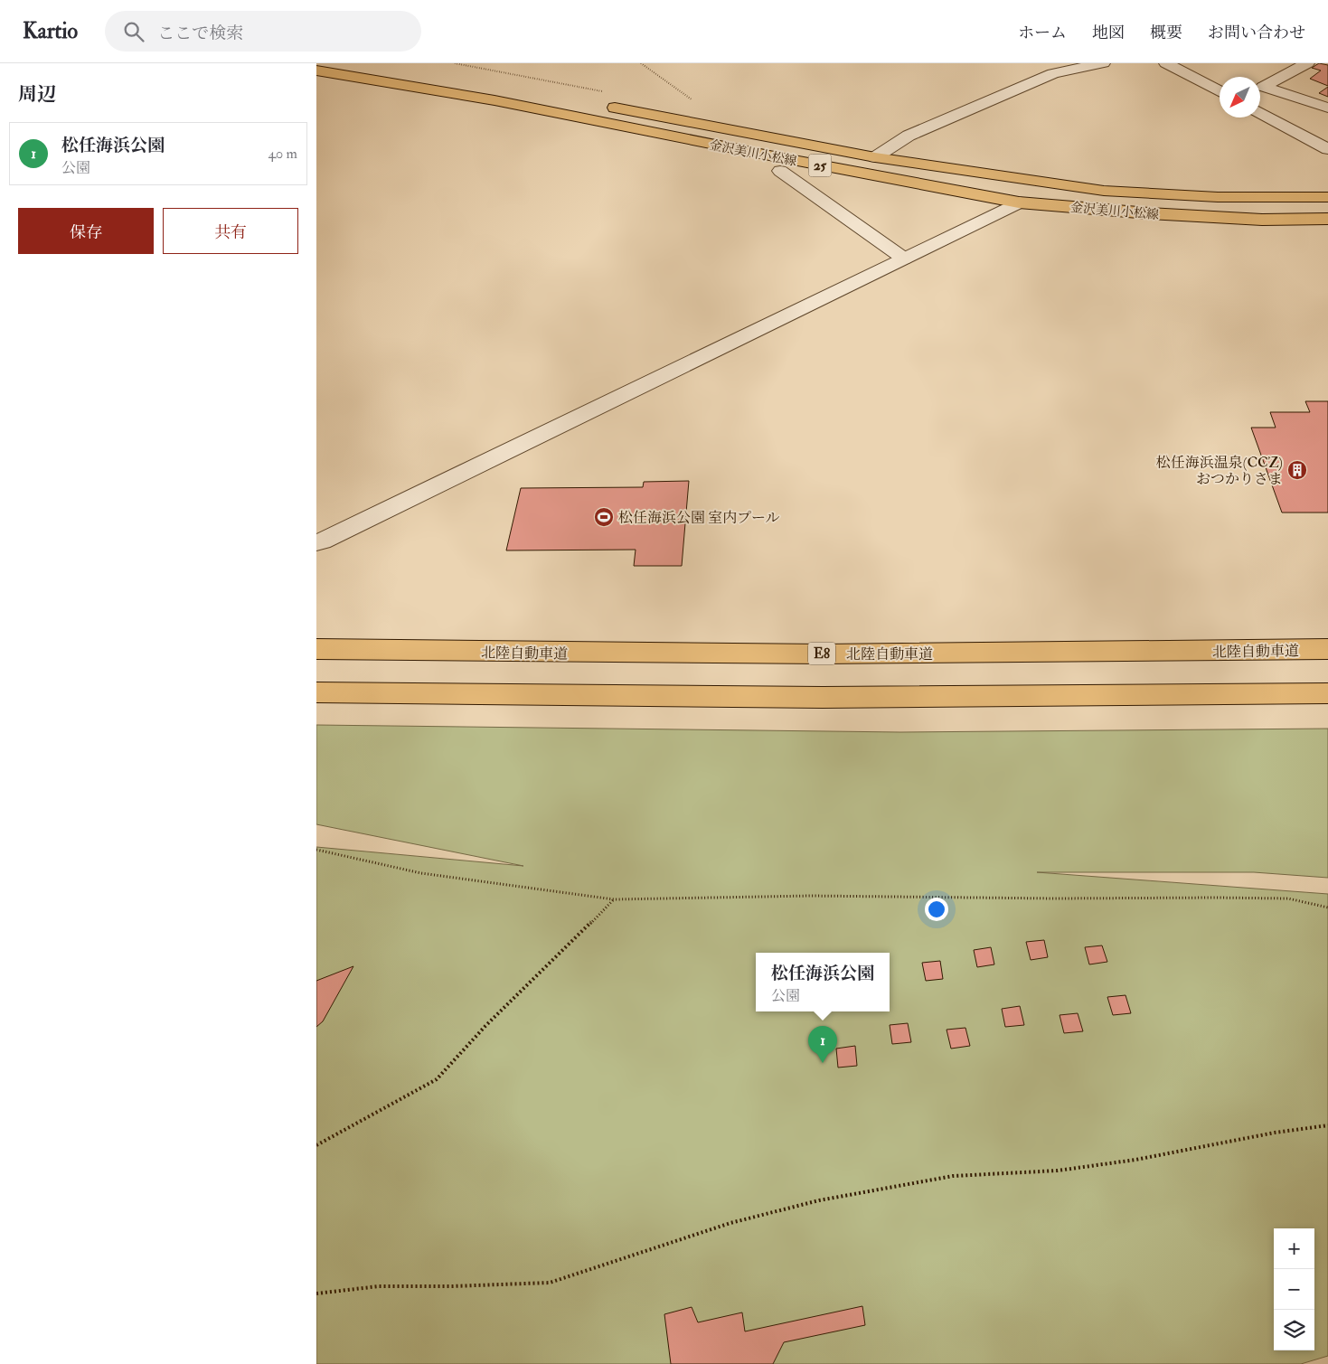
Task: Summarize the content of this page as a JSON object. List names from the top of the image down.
{
  "streets": {
    "main road": [
      "金沢美川小松線",
      "25",
      "北陸自動車道",
      "E8"
    ]
  },
  "places": {
    "building": ["松任海浜温泉(CCZ) おつかりさま"],
    "sports": ["松任海浜公園 室内プール"]
  },
  "north": "bottom left",
  "page": {
    "header": "Kartio",
    "search": "ここで検索",
    "nav": [
      "ホーム",
      "地図",
      "概要",
      "お問い合わせ"
    ],
    "heading": "周辺",
    "list": [
      {
        "mark": "1",
        "name": "松任海浜公園",
        "note": "公園",
        "value": "40 m"
      }
    ],
    "buttons": ["保存", "共有"],
    "popup": ["松任海浜公園", "公園"],
    "pins": "1",
    "map_buttons": ["+", "−"]
  }
}
